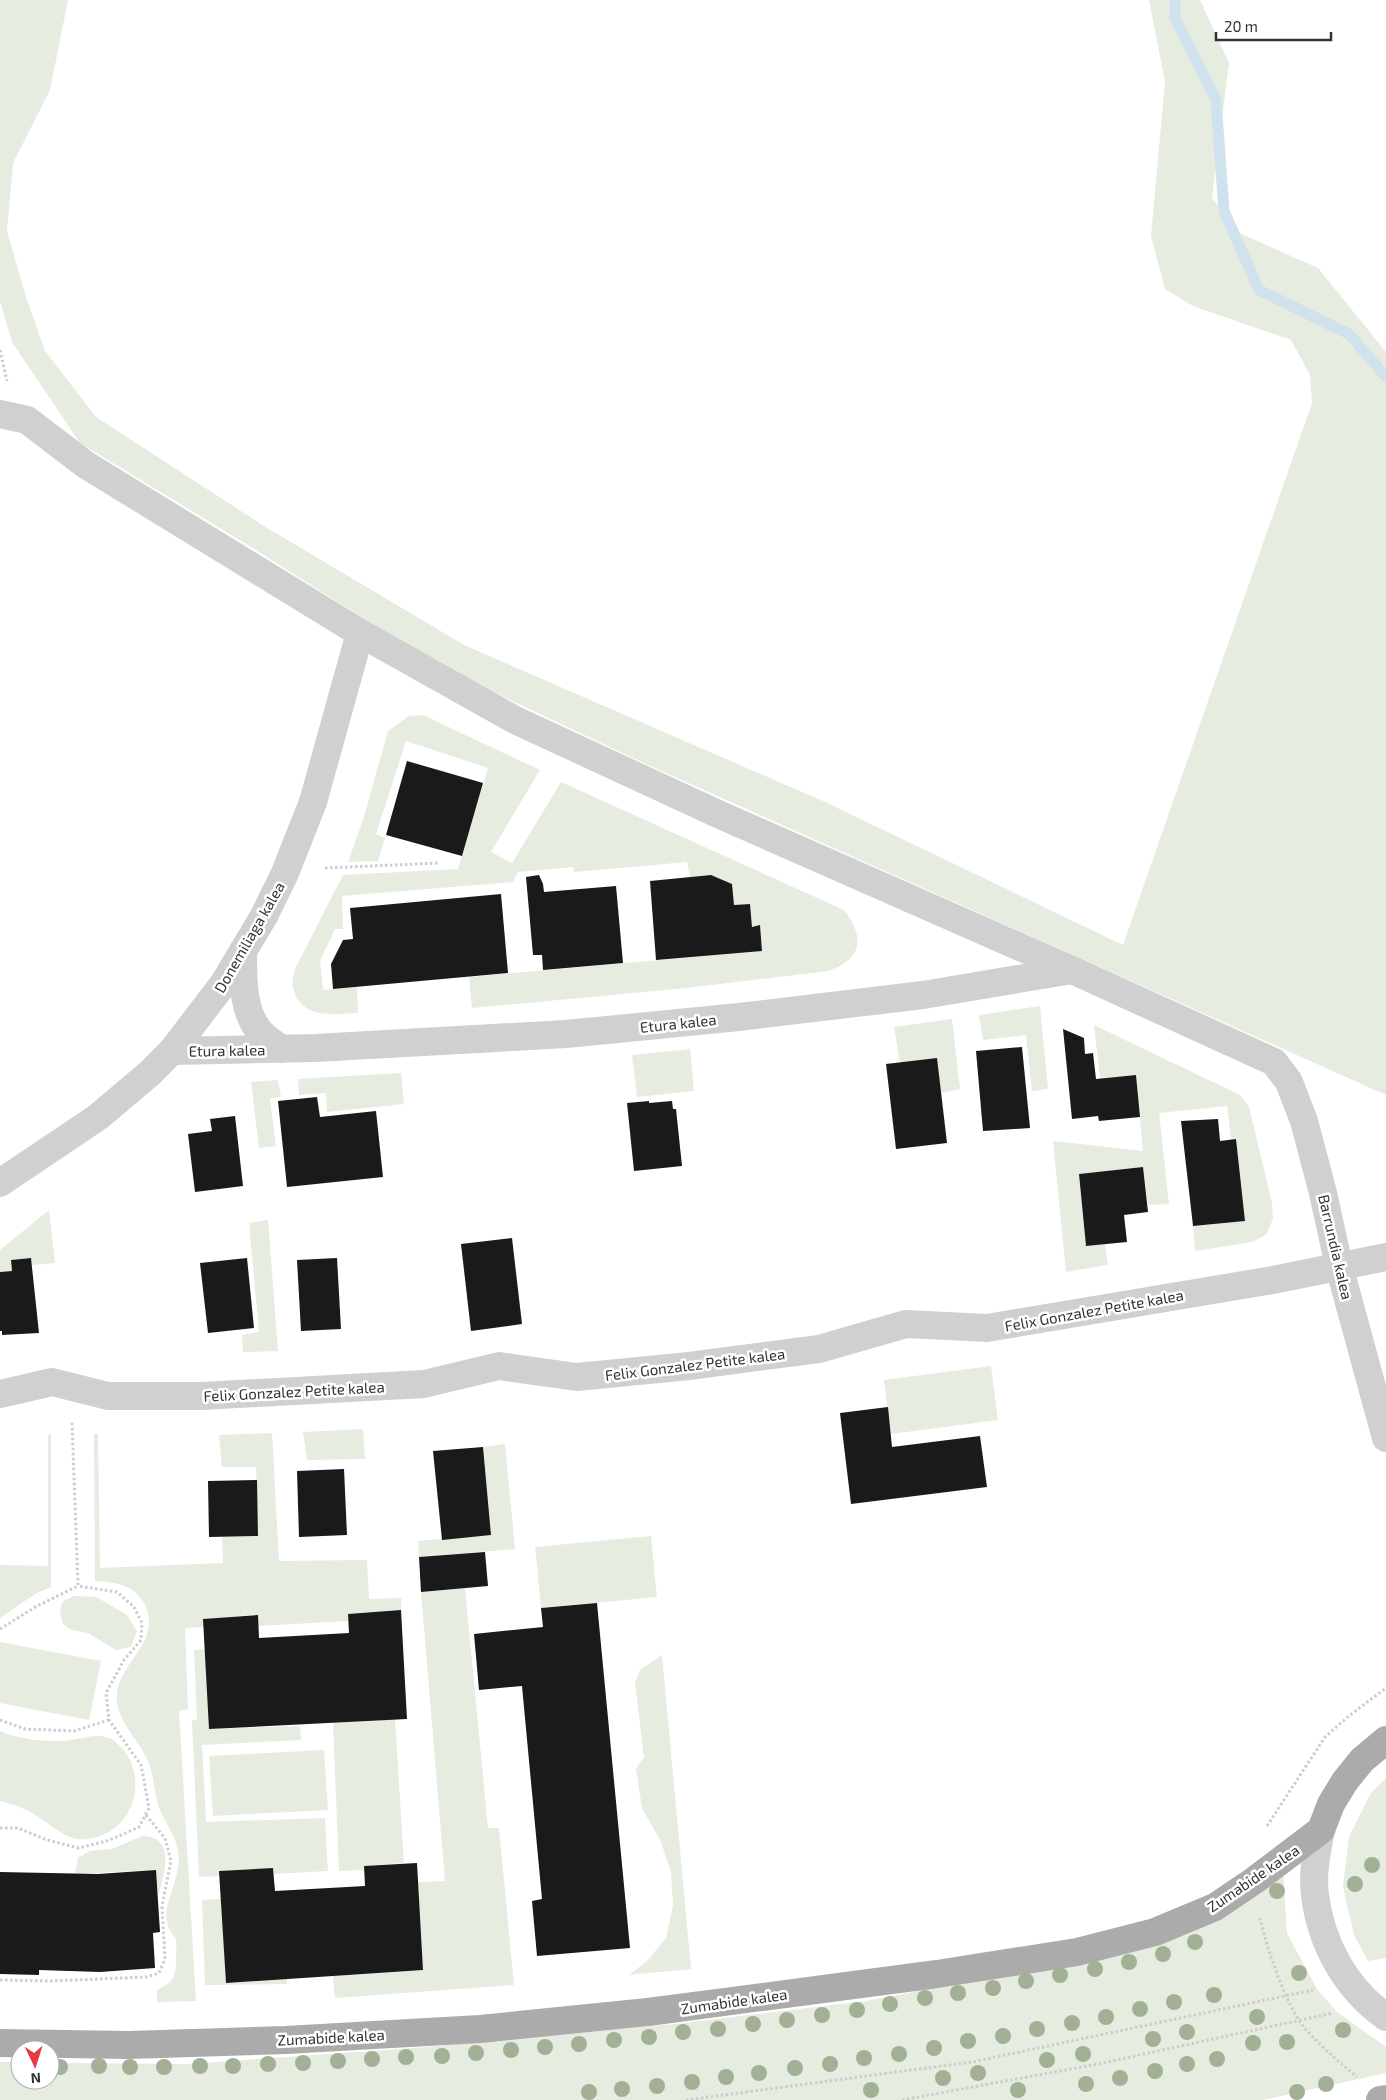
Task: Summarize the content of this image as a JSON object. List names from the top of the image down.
{
  "streets": {
    "main road": ["Zumabide kalea"],
    "street": [
      "Donemiliaga kalea",
      "Etura kalea",
      "Barrundia kalea",
      "Felix Gonzalez Petite kalea"
    ]
  },
  "crossings": [
    ["Donemiliaga kalea", "Etura kalea"],
    ["Etura kalea", "Barrundia kalea"],
    ["Barrundia kalea", "Felix Gonzalez Petite kalea"]
  ],
  "scale_bar": "20 m",
  "north": "bottom"
}
